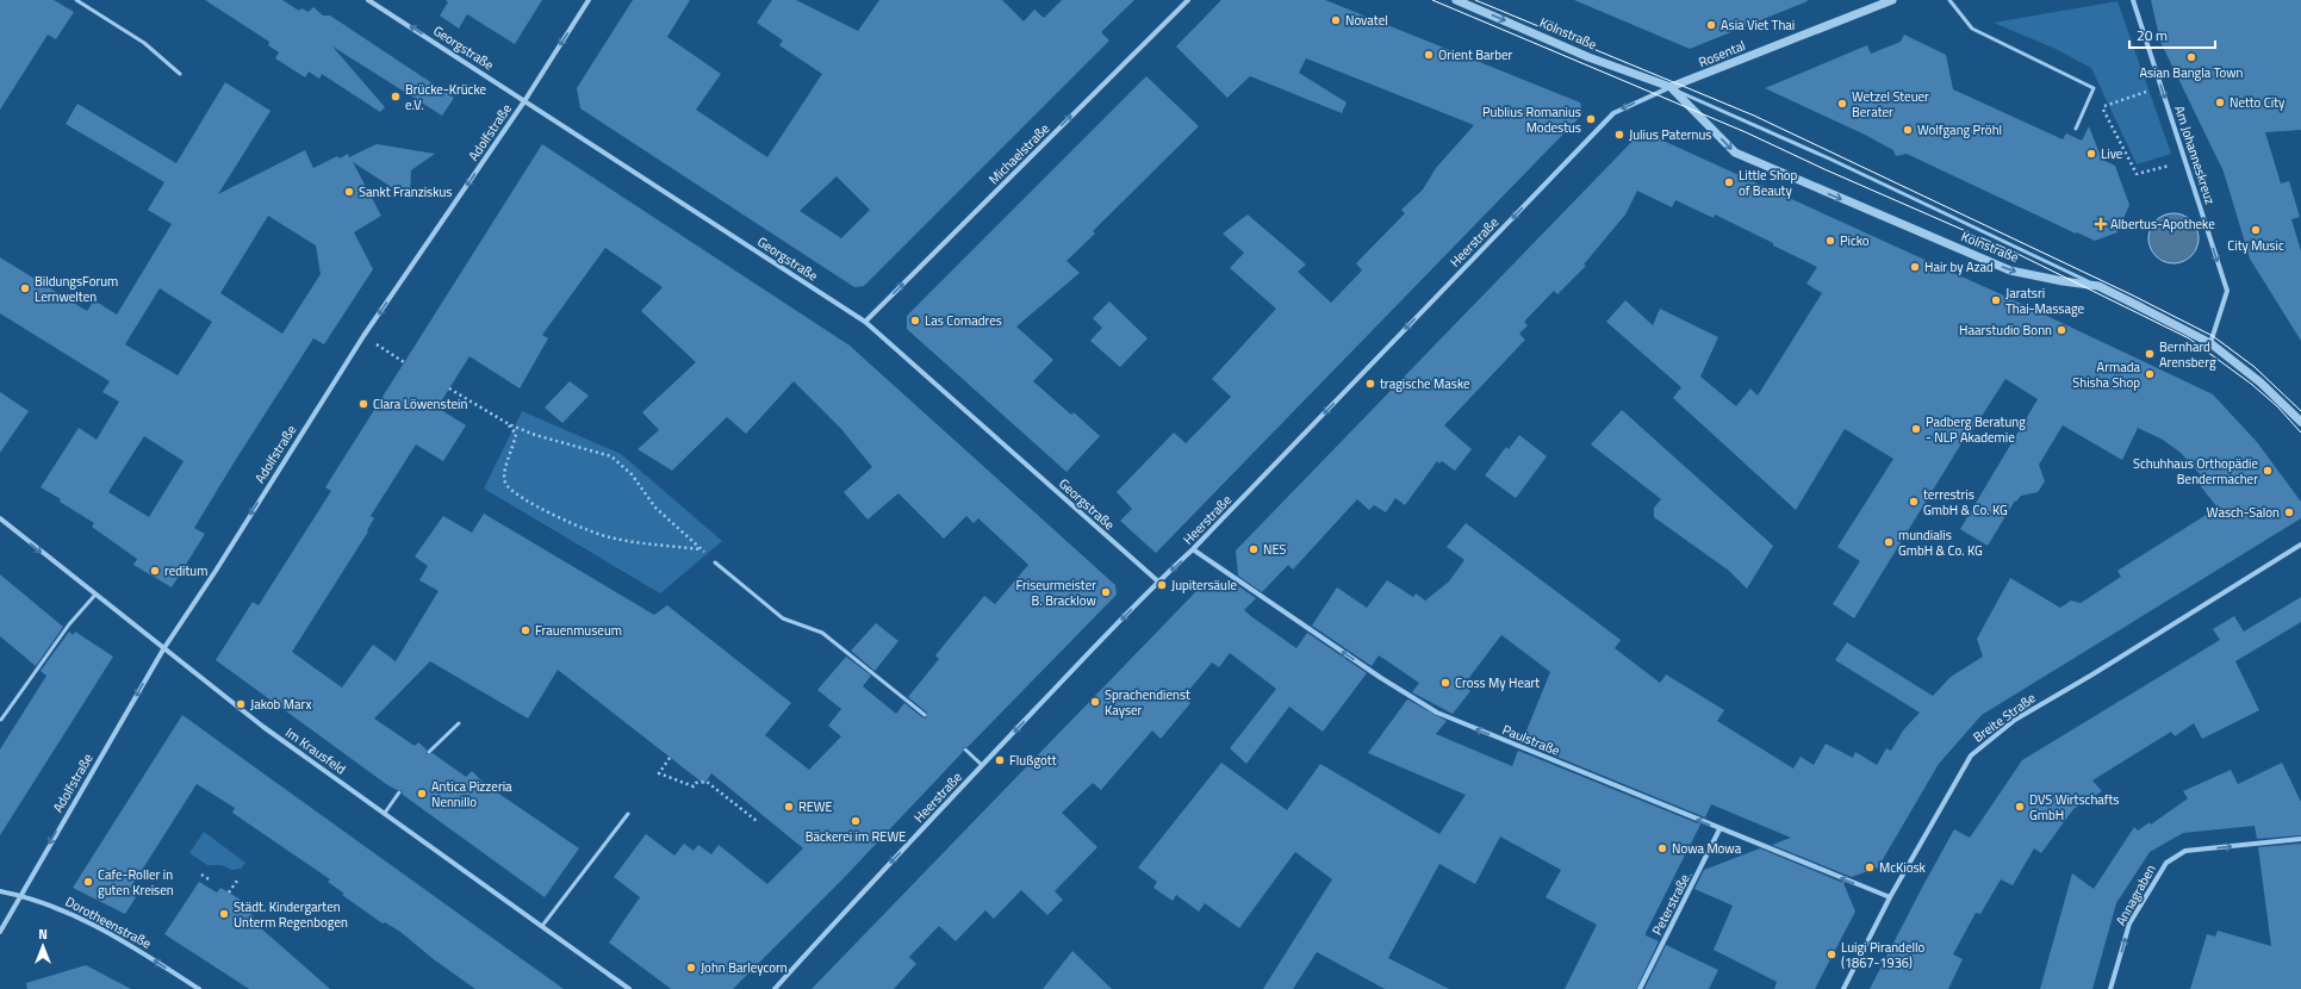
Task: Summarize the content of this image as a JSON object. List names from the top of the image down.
{
  "streets": {
    "street": [
      "Kölnstraße",
      "Georgstraße",
      "Rosental",
      "Adolfstraße",
      "Michaelstraße",
      "Am Johanneskreuz",
      "Heerstraße",
      "Breite Straße",
      "Paulstraße",
      "Im Krausfeld",
      "Annagraben",
      "Peterstraße",
      "Dorotheenstraße"
    ]
  },
  "crossings": [
    ["Kölnstraße", "Rosental"],
    ["Kölnstraße", "Am Johanneskreuz"],
    ["Kölnstraße", "Heerstraße"],
    ["Georgstraße", "Adolfstraße"],
    ["Georgstraße", "Michaelstraße"],
    ["Georgstraße", "Heerstraße"],
    ["Rosental", "Heerstraße"],
    ["Adolfstraße", "Im Krausfeld"],
    ["Adolfstraße", "Dorotheenstraße"],
    ["Heerstraße", "Paulstraße"],
    ["Breite Straße", "Paulstraße"],
    ["Paulstraße", "Peterstraße"]
  ],
  "one_way": [
    "Kölnstraße",
    "Adolfstraße",
    "Michaelstraße",
    "Am Johanneskreuz",
    "Heerstraße",
    "Paulstraße",
    "Annagraben",
    "Dorotheenstraße"
  ],
  "places": {
    "other": [
      "Novatel",
      "Asia Viet Thai",
      "Orient Barber",
      "Asian Bangla Town",
      "Brücke-Krücke e.V.",
      "Netto City",
      "Wetzel Steuer Berater",
      "Publius Romanius Modestus",
      "Wolfgang Pröhl",
      "Julius Paternus",
      "Live",
      "Little Shop of Beauty",
      "Sankt Franziskus",
      "City Music",
      "Picko",
      "Hair by Azad",
      "BildungsForum Lernwelten",
      "Jaratsri Thai-Massage",
      "Las Comadres",
      "Haarstudio Bonn",
      "Bernhard Arensberg",
      "Armada Shisha Shop",
      "tragische Maske",
      "Clara Löwenstein",
      "Padberg Beratung - NLP Akademie",
      "Schuhhaus Orthopädie Bendermacher",
      "terrestris GmbH & Co. KG",
      "Wasch-Salon",
      "mundialis GmbH & Co. KG",
      "NES",
      "reditum",
      "Jupitersäule",
      "Friseurmeister B. Bracklow",
      "Frauenmuseum",
      "Cross My Heart",
      "Sprachendienst Kayser",
      "Jakob Marx",
      "Flußgott",
      "Antica Pizzeria Nennillo",
      "REWE",
      "DVS Wirtschafts GmbH",
      "Bäckerei im REWE",
      "Nowa Mowa",
      "McKiosk",
      "Cafe-Roller in guten Kreisen",
      "Städt. Kindergarten Unterm Regenbogen",
      "Luigi Pirandello (1867-1936)",
      "John Barleycorn"
    ],
    "health": ["Albertus-Apotheke"]
  },
  "scale_bar": "20 m",
  "north": "top"
}
